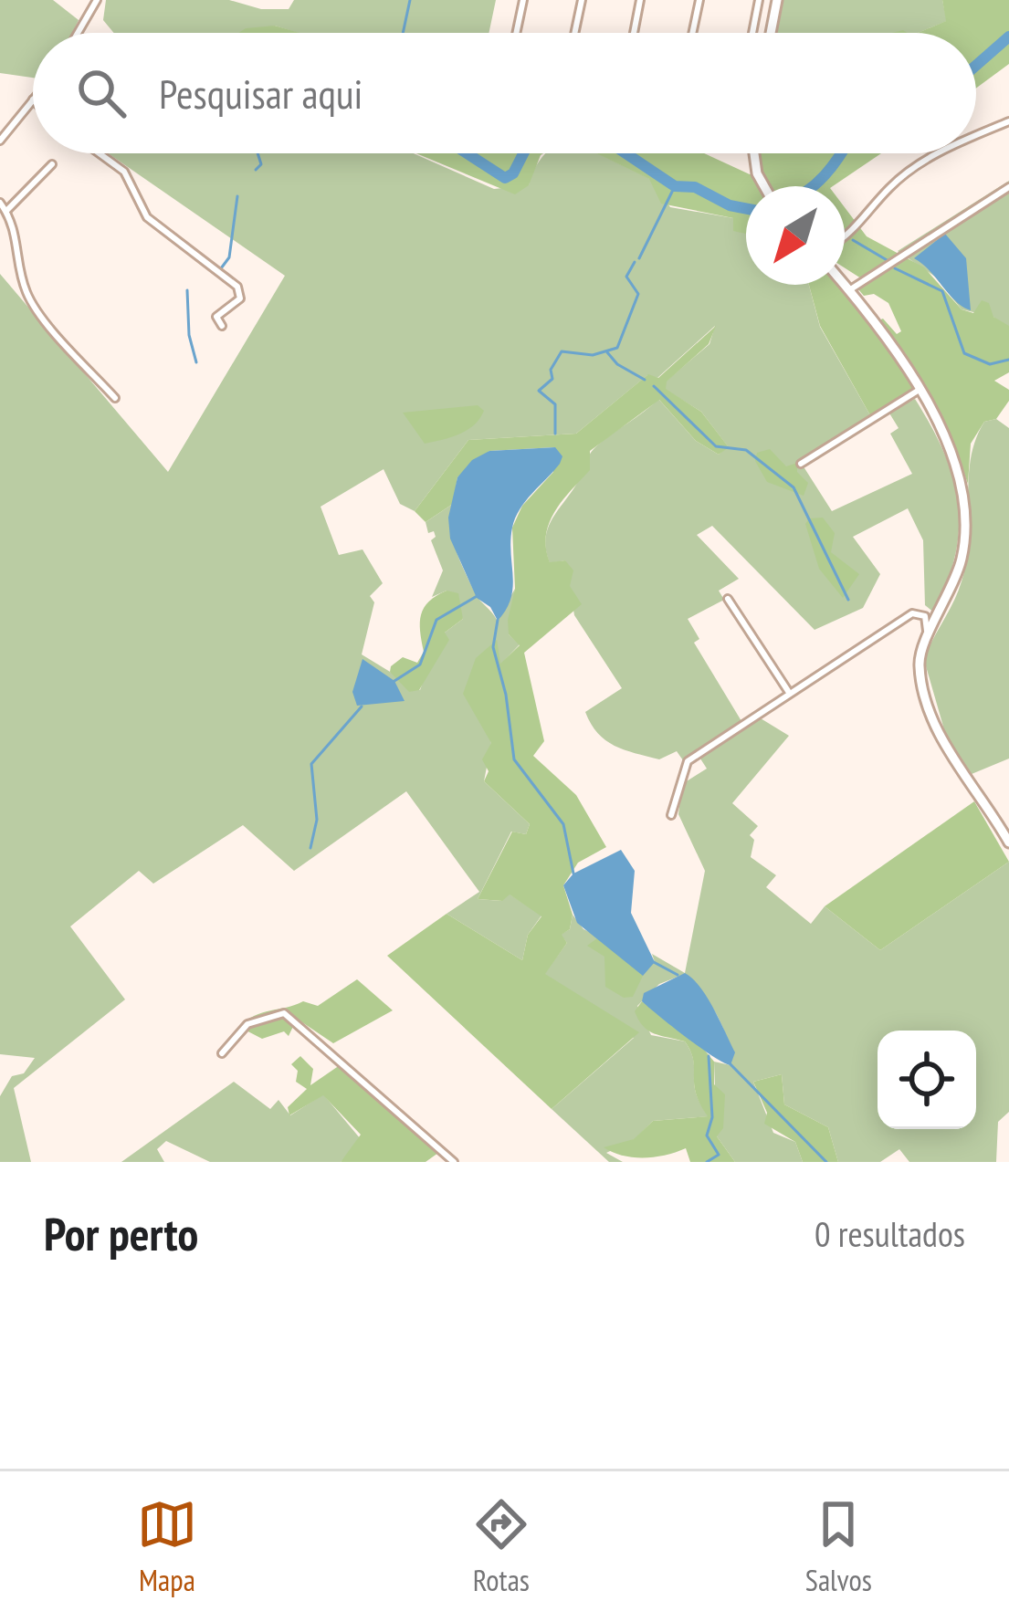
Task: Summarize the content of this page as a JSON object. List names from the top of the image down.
{
  "north": "bottom left",
  "page": {
    "search": "Pesquisar aqui",
    "heading": ["Por perto", "0 resultados"],
    "nav": ["Mapa", "Rotas", "Salvos"]
  }
}
